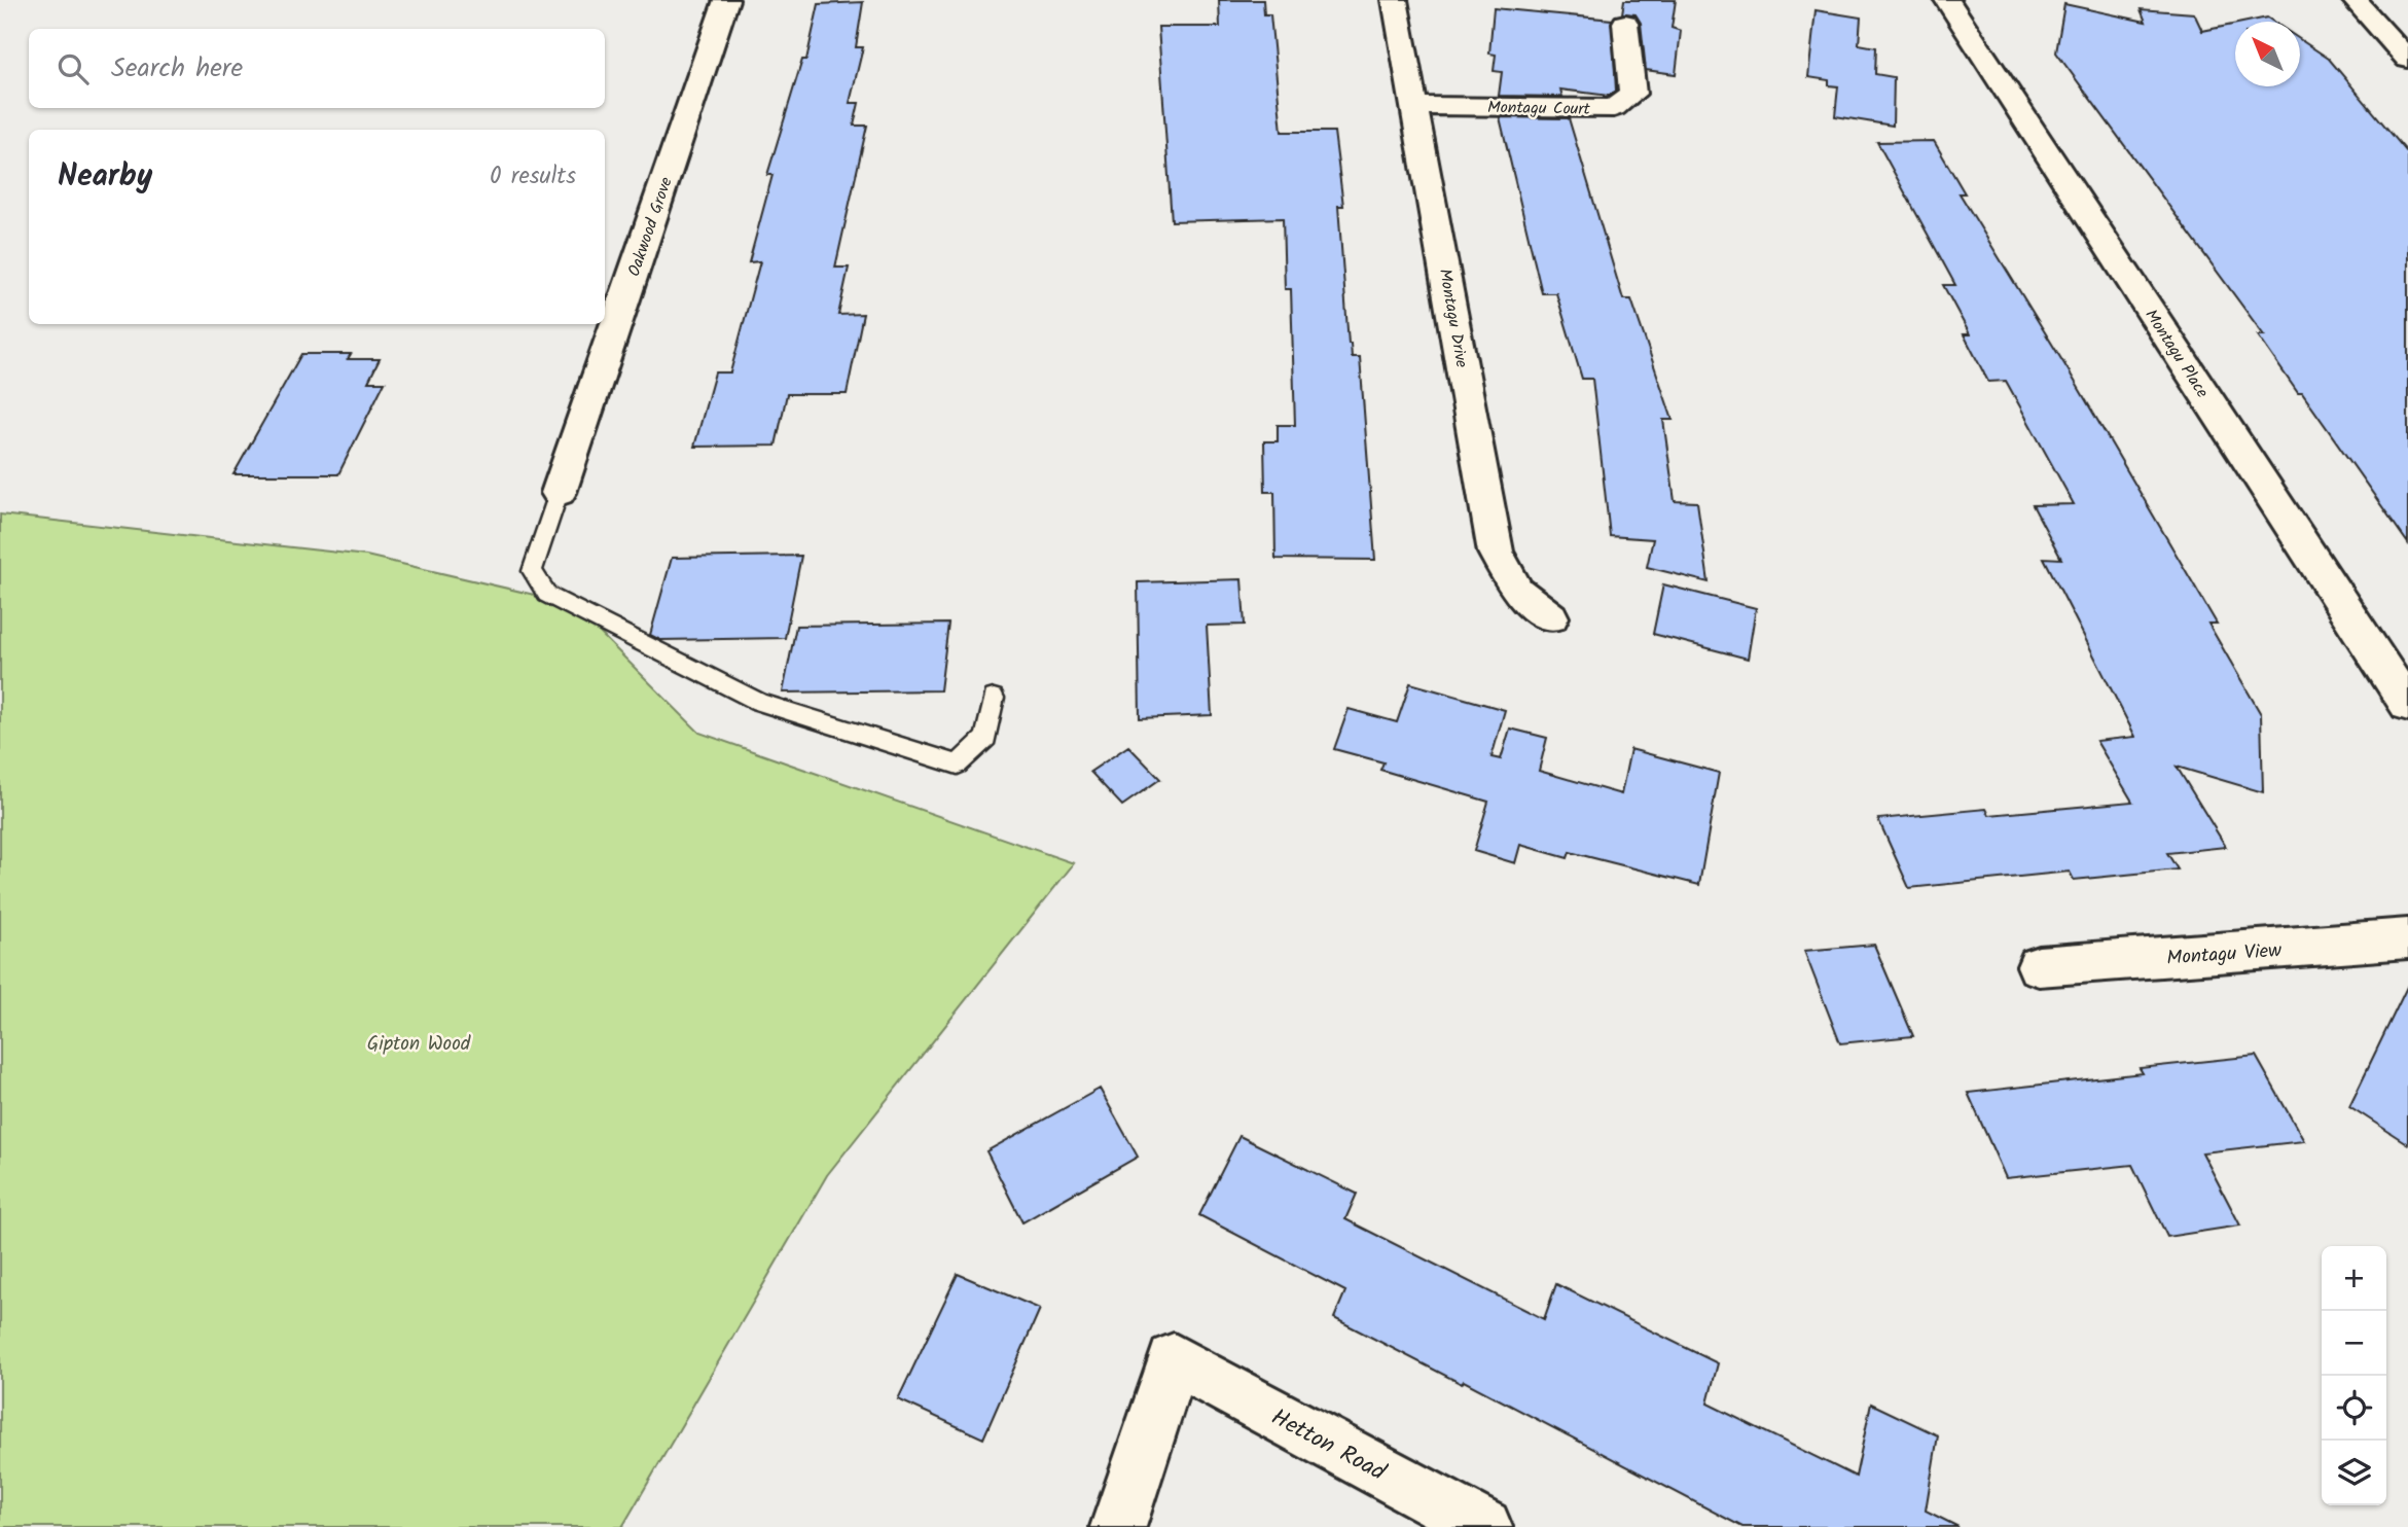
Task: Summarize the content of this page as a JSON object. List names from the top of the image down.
{
  "streets": {
    "street": [
      "Montagu Court",
      "Oakwood Grove",
      "Montagu Drive",
      "Montagu Place",
      "Montagu View",
      "Hetton Road"
    ]
  },
  "crossings": [
    ["Montagu Court", "Montagu Drive"]
  ],
  "parks": ["Gipton Wood"],
  "north": "top left",
  "page": {
    "search": "Search here",
    "heading": ["Nearby", "0 results"],
    "map_buttons": ["+", "−"]
  }
}
